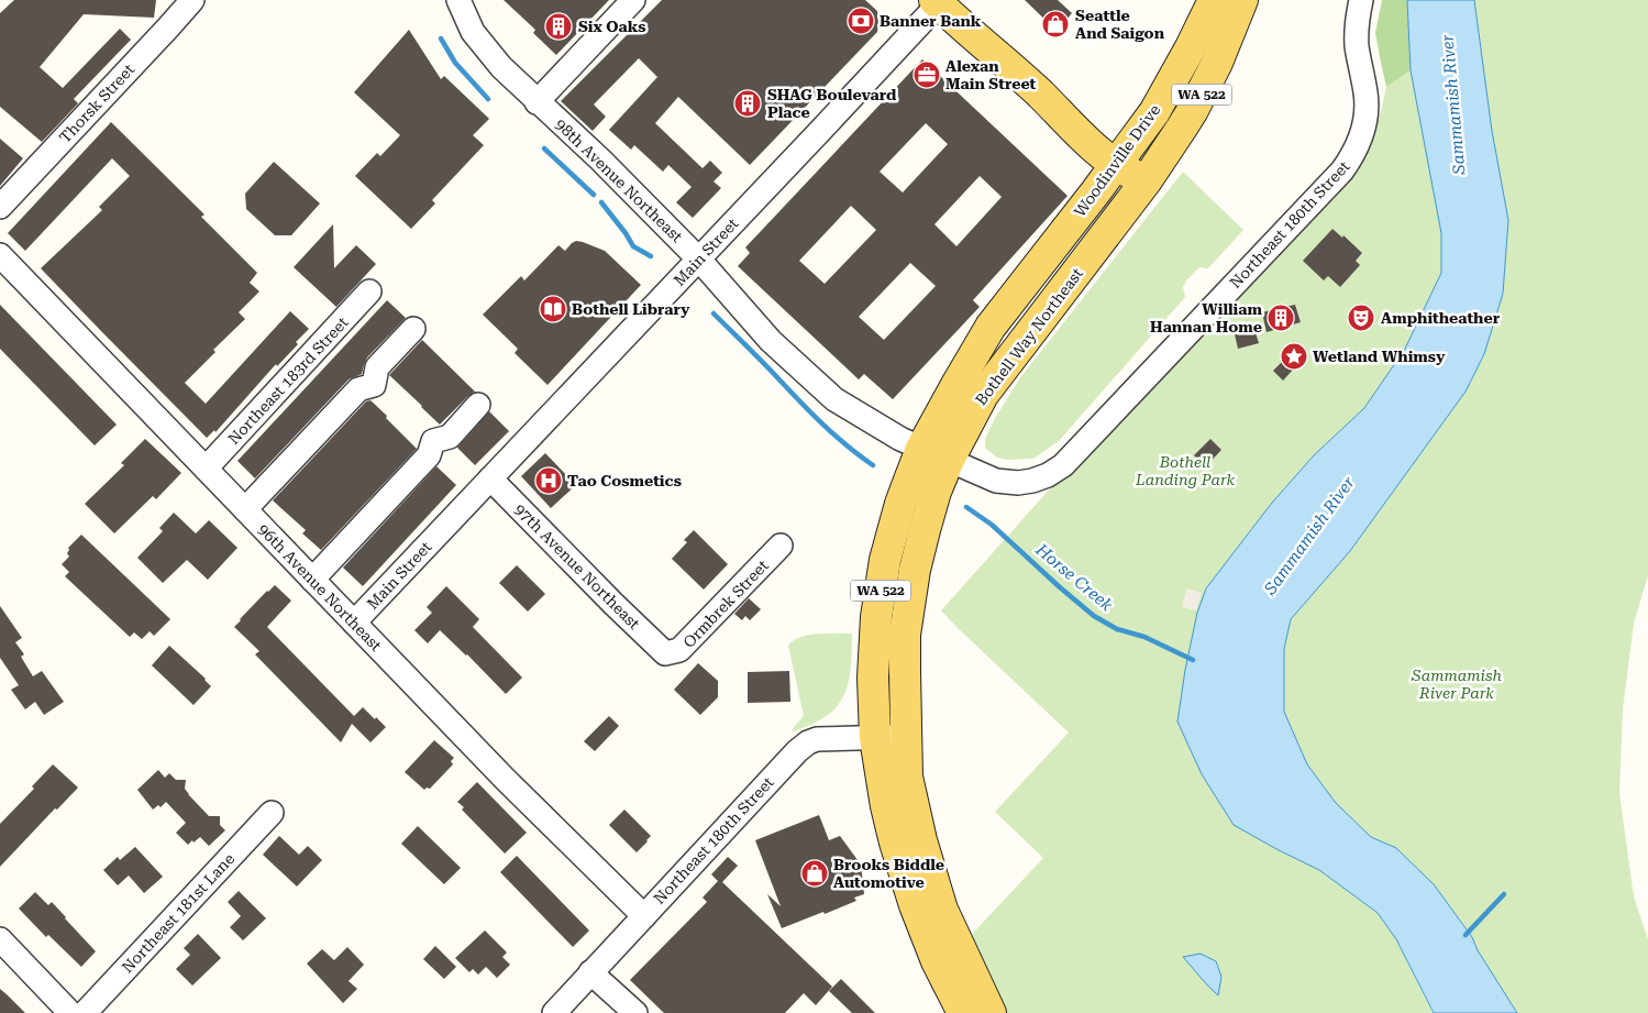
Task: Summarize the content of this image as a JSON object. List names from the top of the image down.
{
  "streets": {
    "main road": ["WA 522", "Woodinville Drive", "Bothell Way Northeast"],
    "street": [
      "Thorsk Street",
      "98th Avenue Northeast",
      "Northeast 180th Street",
      "Main Street",
      "Northeast 183rd Street",
      "97th Avenue Northeast",
      "96th Avenue Northeast",
      "Ormbrek Street",
      "Northeast 181st Lane"
    ]
  },
  "crossings": [
    ["WA 522", "Bothell Way Northeast"],
    ["Woodinville Drive", "Bothell Way Northeast"],
    ["98th Avenue Northeast", "Northeast 180th Street"],
    ["98th Avenue Northeast", "Main Street"],
    ["98th Avenue Northeast", "Bothell Way Northeast"],
    ["Northeast 180th Street", "Bothell Way Northeast"],
    ["Northeast 180th Street", "96th Avenue Northeast"],
    ["Main Street", "97th Avenue Northeast"],
    ["Main Street", "96th Avenue Northeast"],
    ["Northeast 183rd Street", "96th Avenue Northeast"],
    ["97th Avenue Northeast", "Ormbrek Street"]
  ],
  "water": ["Sammamish River", "Horse Creek"],
  "parks": ["Bothell Landing Park", "Sammamish River Park"],
  "places": {
    "bank": ["Banner Bank"],
    "shop": ["Seattle And Saigon", "Brooks Biddle Automotive"],
    "building": ["Six Oaks", "SHAG Boulevard Place", "William Hannan Home"],
    "office": ["Alexan Main Street"],
    "library": ["Bothell Library"],
    "theatre": ["Amphitheather"],
    "place": ["Wetland Whimsy"],
    "hospital": ["Tao Cosmetics"]
  }
}
